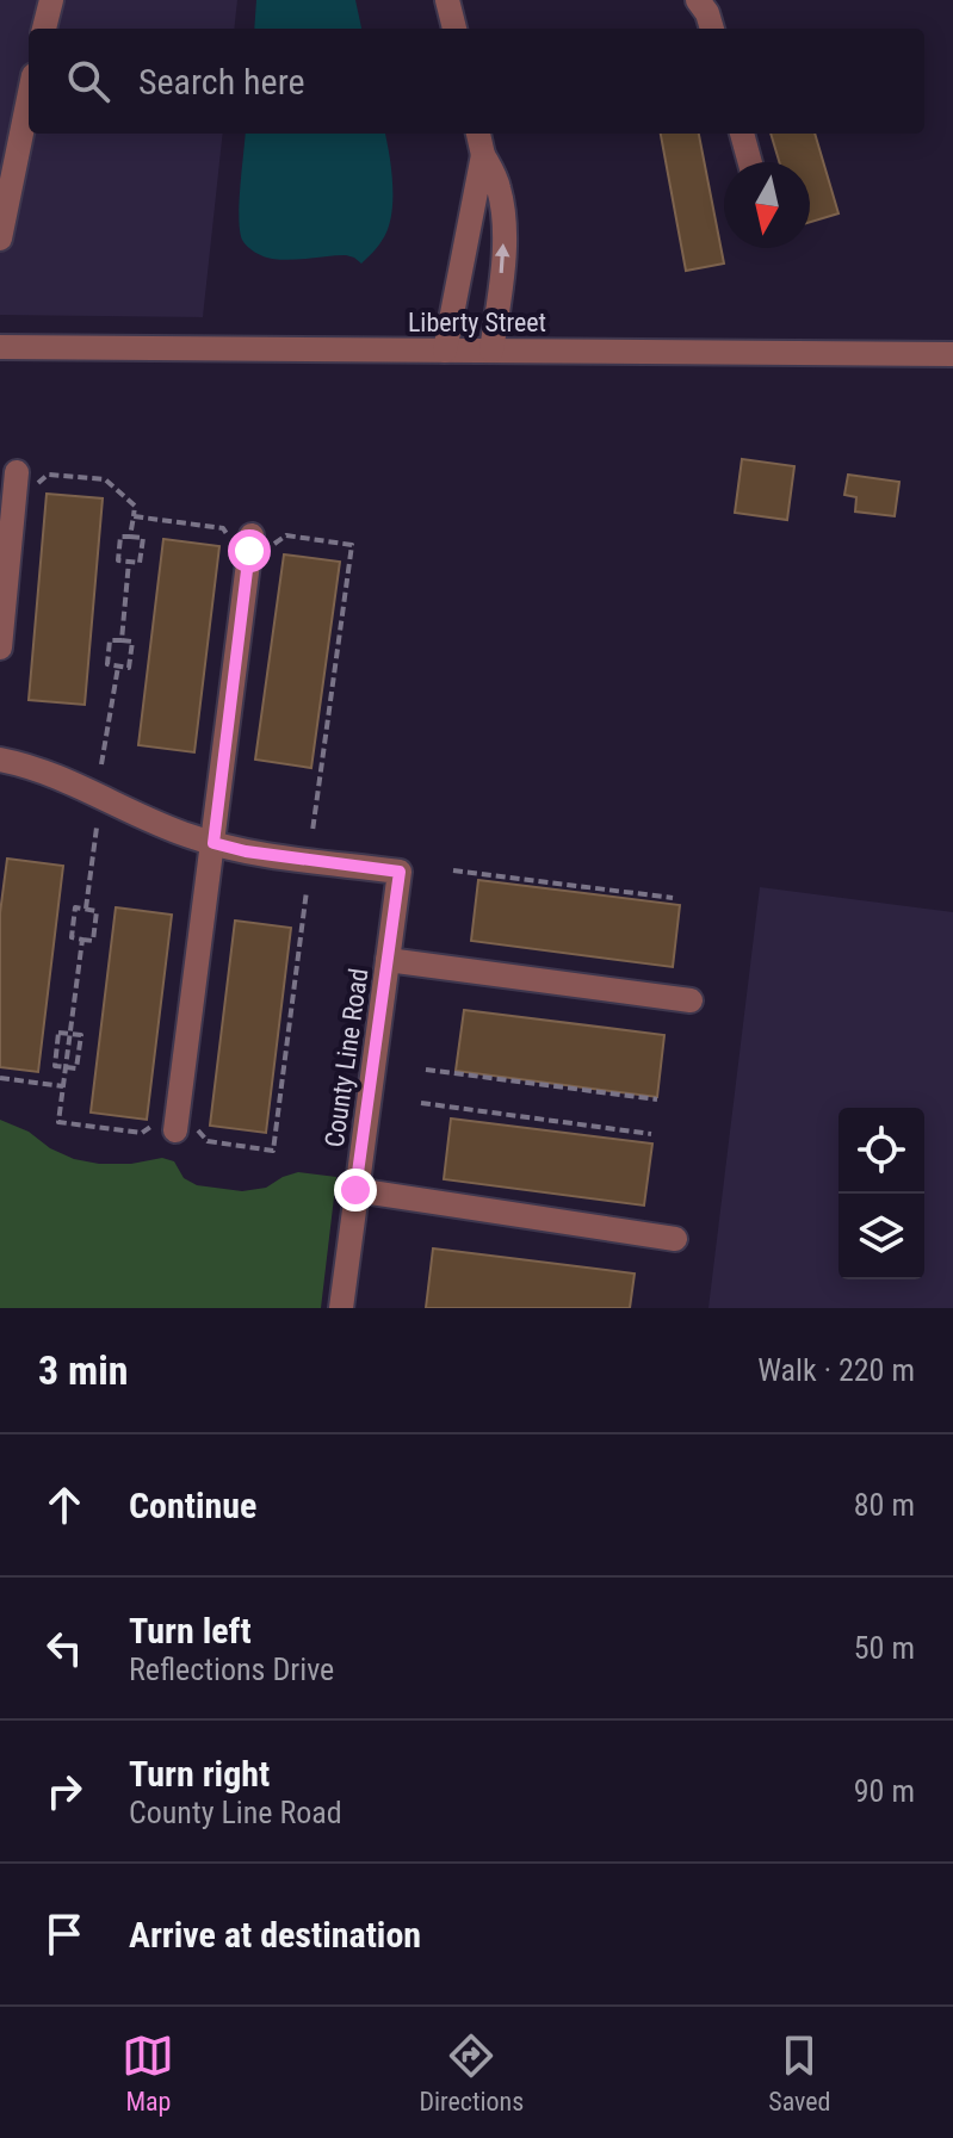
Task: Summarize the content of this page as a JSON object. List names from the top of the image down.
{
  "streets": {
    "street": ["Liberty Street", "County Line Road"]
  },
  "north": "bottom",
  "page": {
    "search": "Search here",
    "heading": ["3 min", "Walk · 220 m"],
    "list": [
      ["Continue", "80 m"],
      ["Turn left", "Reflections Drive", "50 m"],
      ["Turn right", "County Line Road", "90 m"],
      "Arrive at destination"
    ],
    "nav": ["Map", "Directions", "Saved"]
  }
}
